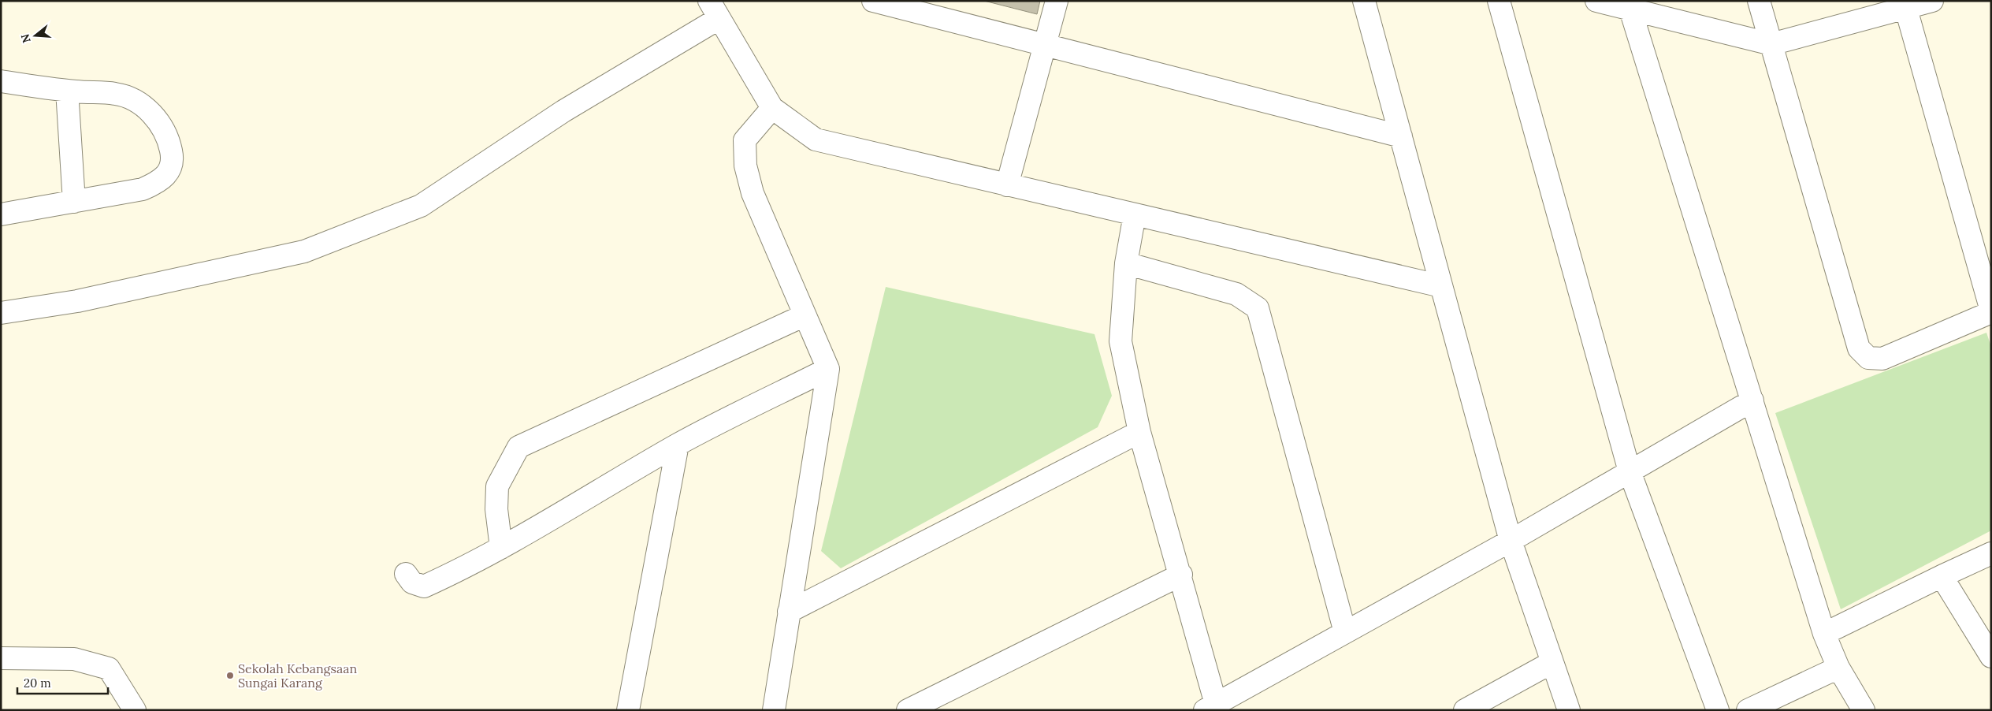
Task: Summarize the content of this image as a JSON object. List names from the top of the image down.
{
  "places": ["Sekolah Kebangsaan Sungai Karang"],
  "scale_bar": "20 m",
  "north": "left"
}
